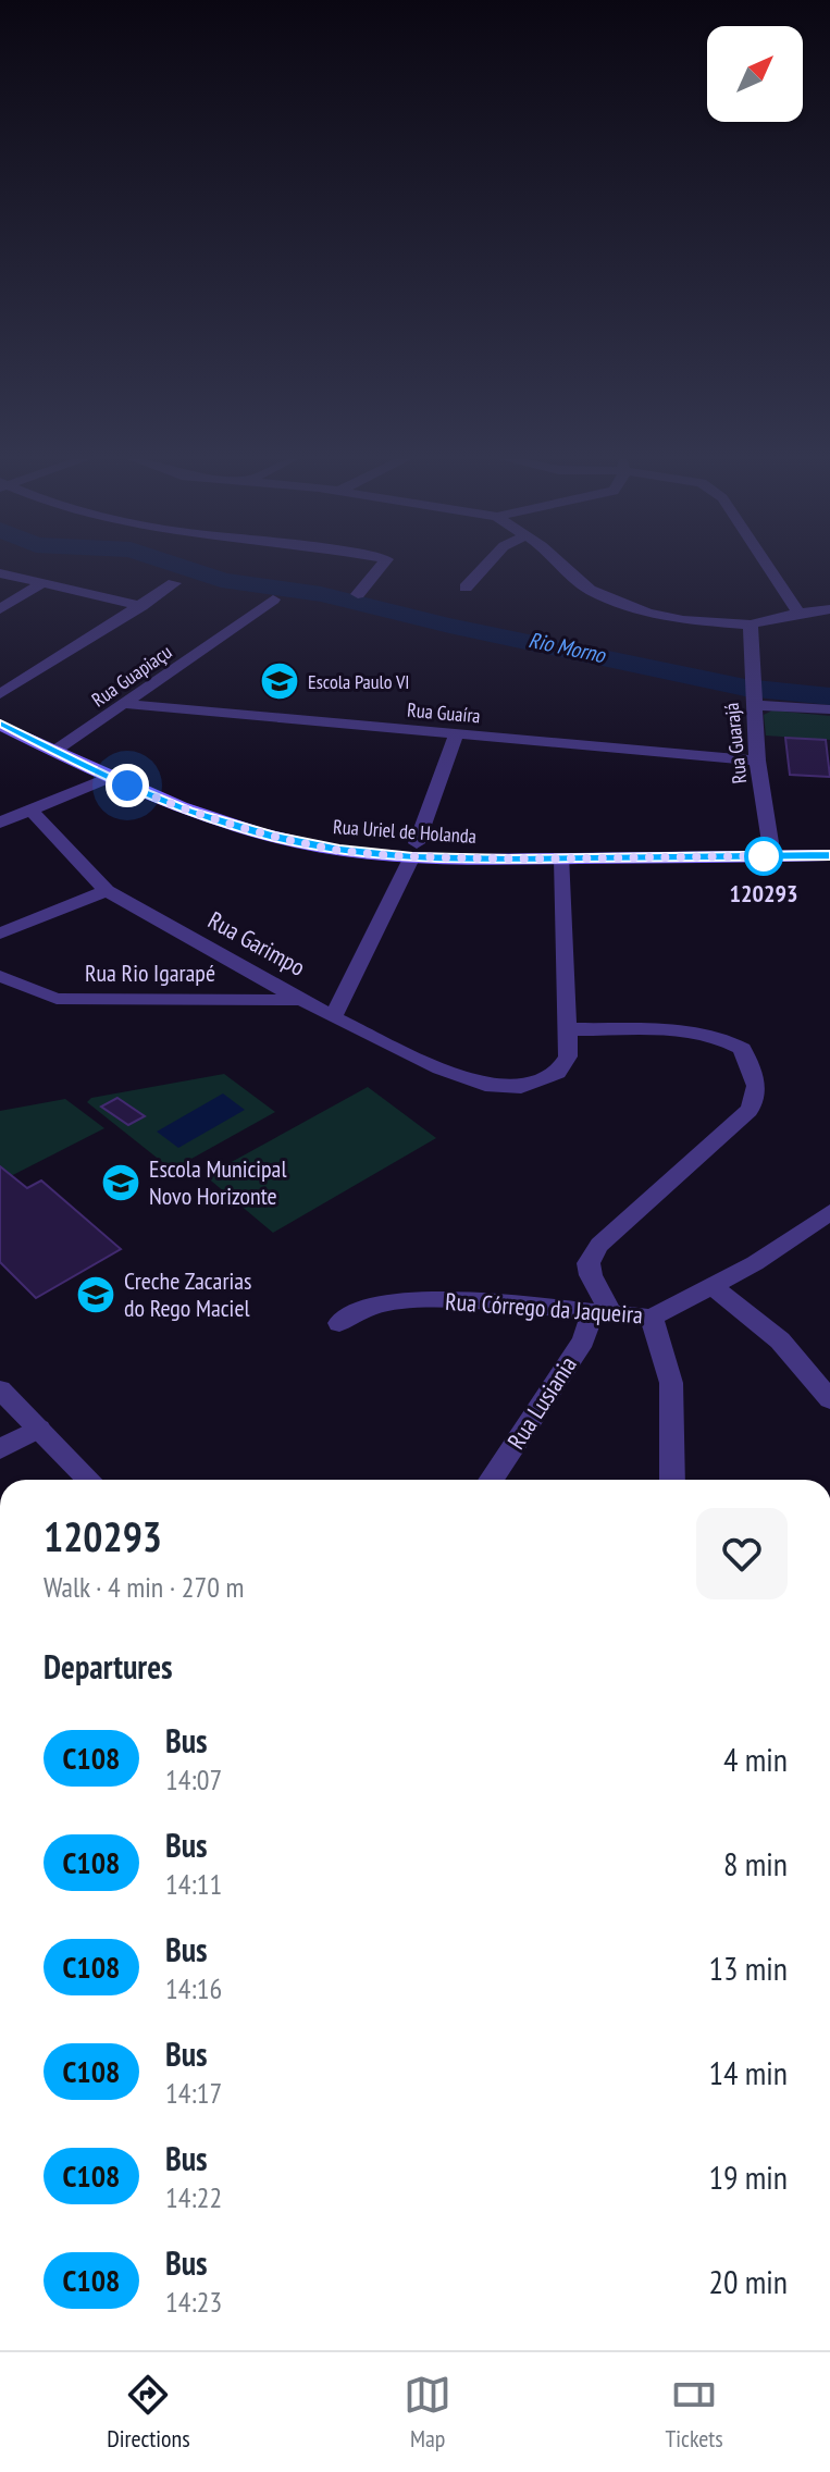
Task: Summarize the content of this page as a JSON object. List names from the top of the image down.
{
  "streets": {
    "main road": ["Rua Uriel de Holanda"],
    "street": [
      "Rua Guapiaçu",
      "Rua Guaíra",
      "Rua Guarajá",
      "Rua Garimpo",
      "Rua Rio Igarapé",
      "Rua Córrego da Jaqueira",
      "Rua Lusiania"
    ]
  },
  "crossings": [
    ["Rua Guapiaçu", "Rua Guaíra"],
    ["Rua Guapiaçu", "Rua Uriel de Holanda"],
    ["Rua Guaíra", "Rua Guarajá"],
    ["Rua Guarajá", "Rua Uriel de Holanda"],
    ["Rua Garimpo", "Rua Rio Igarapé"],
    ["Rua Córrego da Jaqueira", "Rua Lusiania"]
  ],
  "water": ["Rio Morno"],
  "places": {
    "school or university": ["Escola Paulo VI", "Escola Municipal Novo Horizonte", "Creche Zacarias do Rego Maciel"],
    "other": ["120293"]
  },
  "lines": ["bus line C108"],
  "north": "top right",
  "page": {
    "heading": [
      ["120293", "Walk · 4 min · 270 m"],
      "Departures"
    ],
    "list": [
      {
        "mark": "C108",
        "name": "Bus",
        "note": "14:07",
        "value": "4 min"
      },
      {
        "mark": "C108",
        "name": "Bus",
        "note": "14:11",
        "value": "8 min"
      },
      {
        "mark": "C108",
        "name": "Bus",
        "note": "14:16",
        "value": "13 min"
      },
      {
        "mark": "C108",
        "name": "Bus",
        "note": "14:17",
        "value": "14 min"
      },
      {
        "mark": "C108",
        "name": "Bus",
        "note": "14:22",
        "value": "19 min"
      },
      {
        "mark": "C108",
        "name": "Bus",
        "note": "14:23",
        "value": "20 min"
      }
    ],
    "tabs": ["Directions", "Map", "Tickets"]
  }
}
